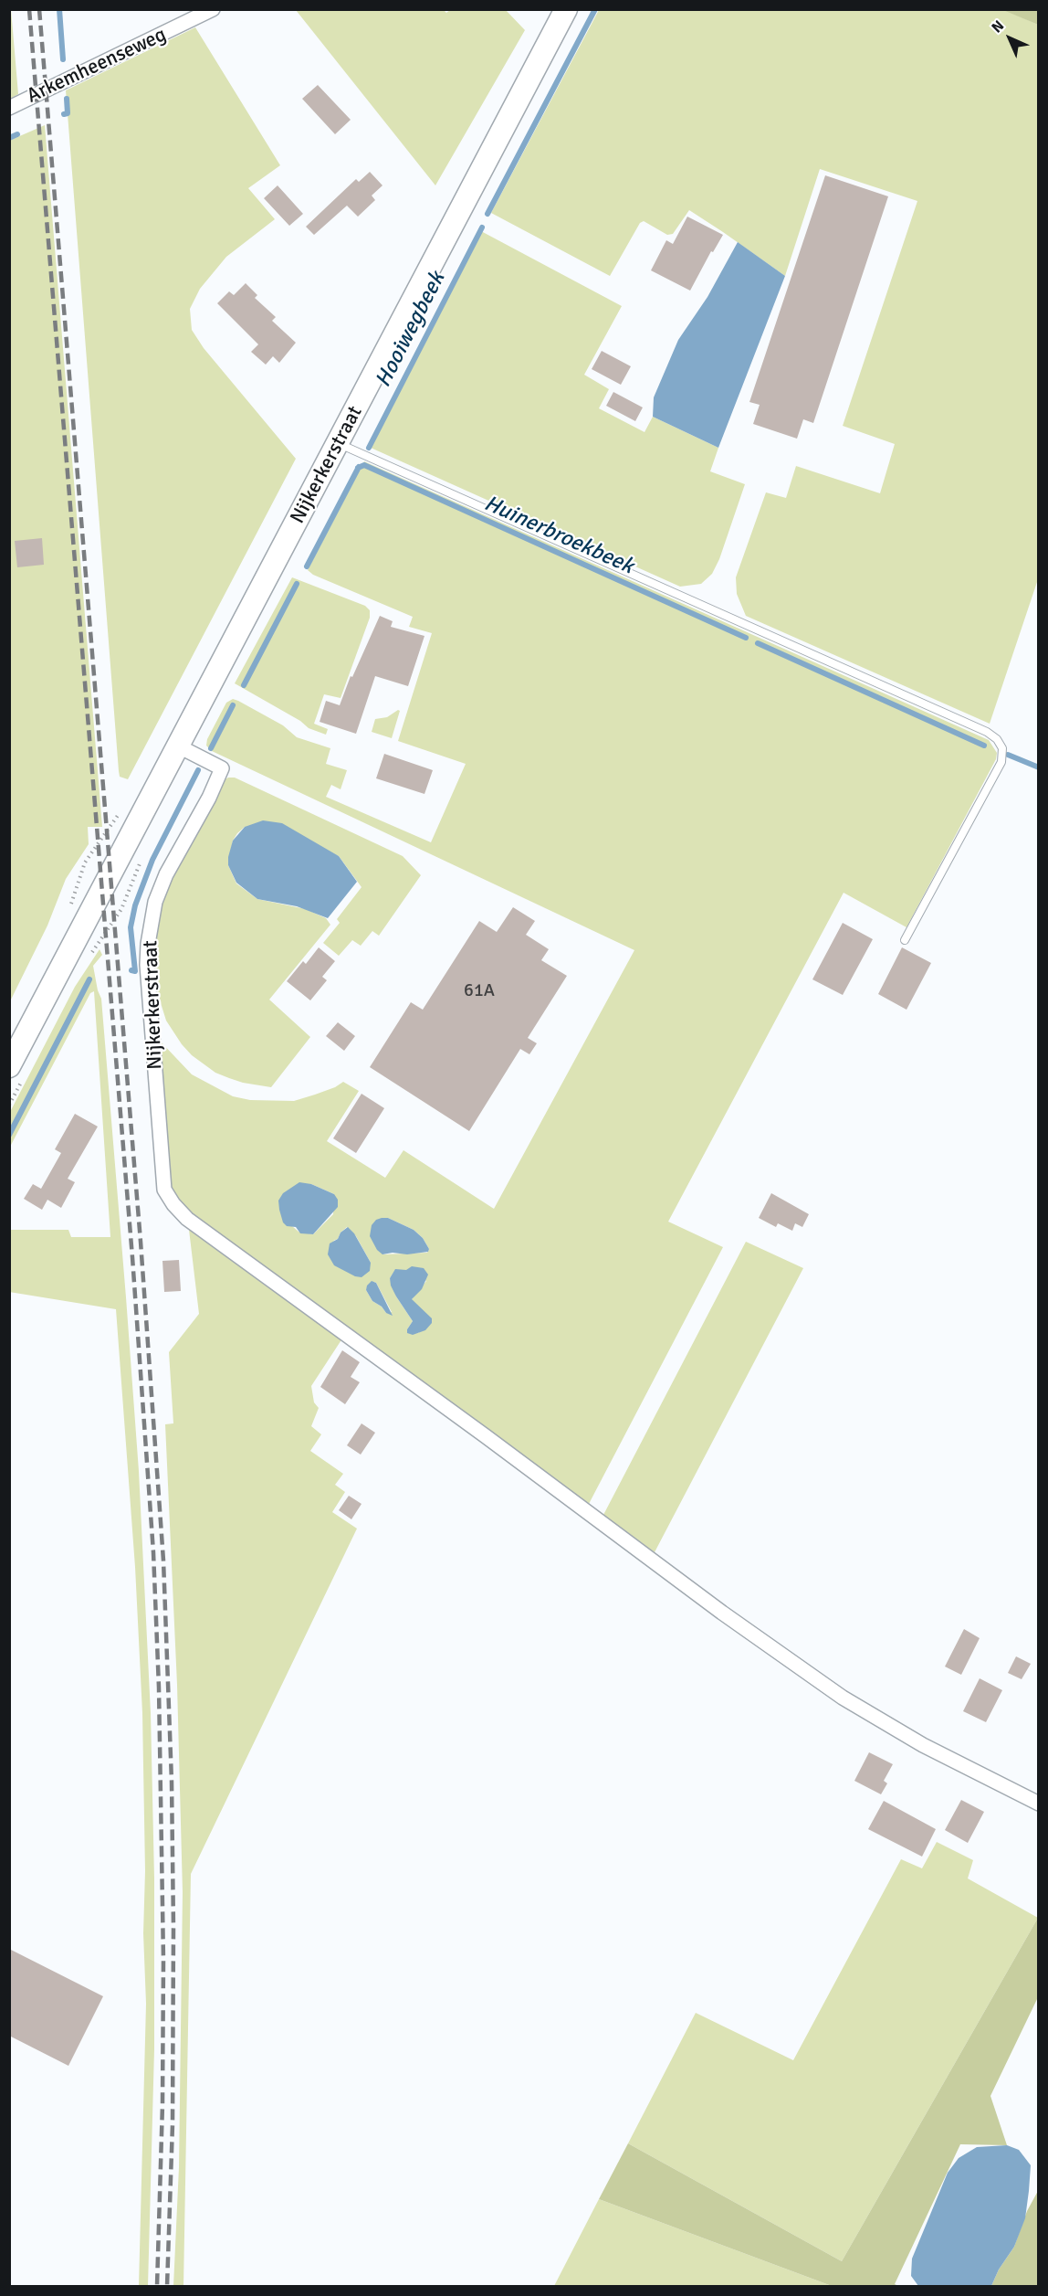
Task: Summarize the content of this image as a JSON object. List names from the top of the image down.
{
  "streets": {
    "main road": ["Nijkerkerstraat"],
    "street": ["Arkemheenseweg"]
  },
  "water": ["Hooiwegbeek", "Huinerbroekbeek"],
  "house_numbers": ["61A"],
  "north": "top left"
}
